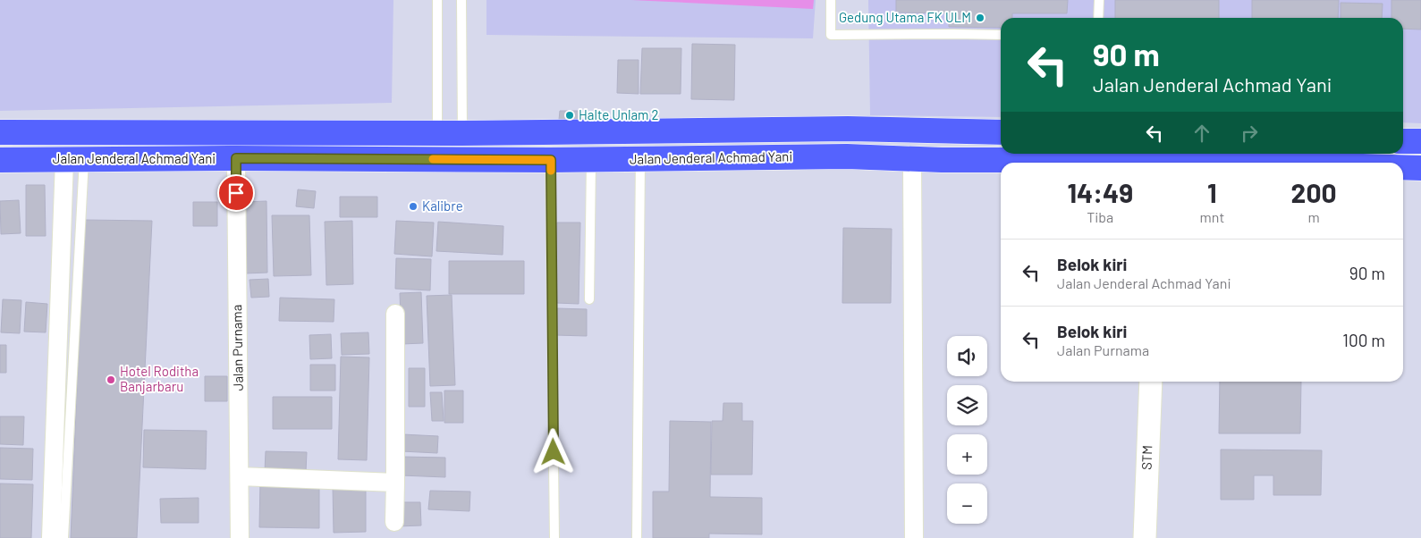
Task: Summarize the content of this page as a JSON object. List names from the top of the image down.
{
  "streets": {
    "highway": ["Jalan Jenderal Achmad Yani"],
    "street": ["Jalan Purnama", "STM"]
  },
  "crossings": [
    ["Jalan Jenderal Achmad Yani", "Jalan Purnama"]
  ],
  "places": [
    "Gedung Utama FK ULM",
    "Halte Unlam 2",
    "Kalibre",
    "Hotel Roditha Banjarbaru"
  ],
  "page": {
    "turn": ["90 m", "Jalan Jenderal Achmad Yani"],
    "eta": [
      "14:49",
      "Tiba",
      "1",
      "mnt",
      "200",
      "m"
    ],
    "list": [
      {
        "name": "Belok kiri",
        "note": "Jalan Jenderal Achmad Yani",
        "value": "90 m"
      },
      {
        "name": "Belok kiri",
        "note": "Jalan Purnama",
        "value": "100 m"
      }
    ],
    "map_buttons": ["+", "−"]
  }
}
